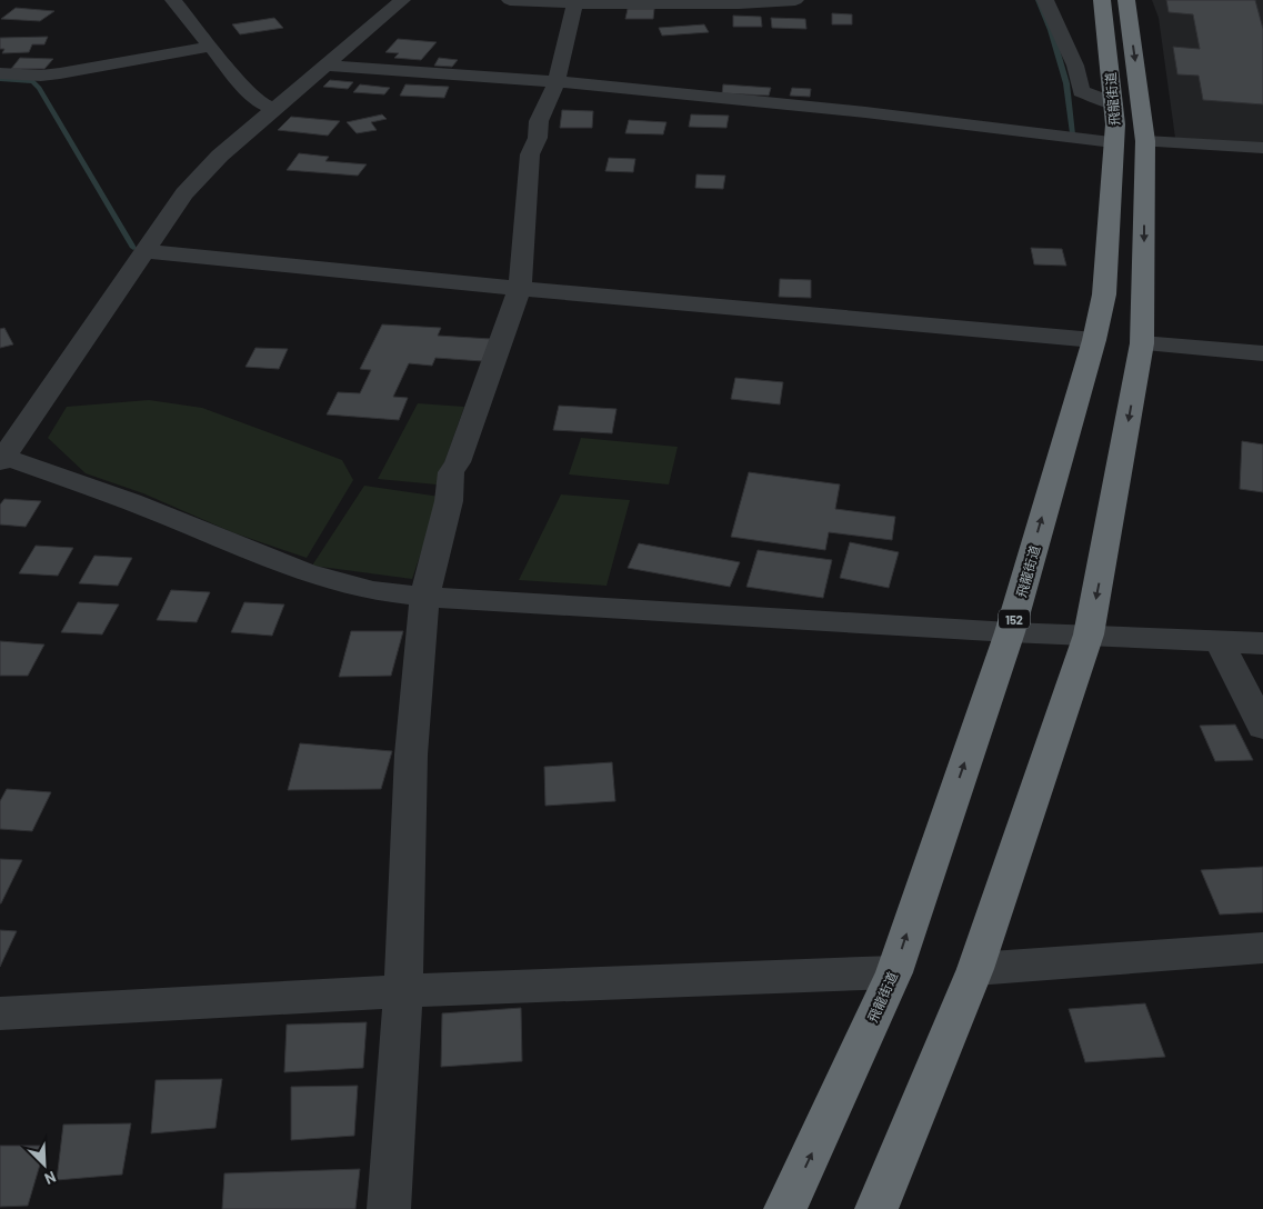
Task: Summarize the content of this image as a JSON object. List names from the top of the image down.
{
  "streets": {
    "highway": ["飛龍街道", "152"]
  },
  "north": "bottom right"
}
